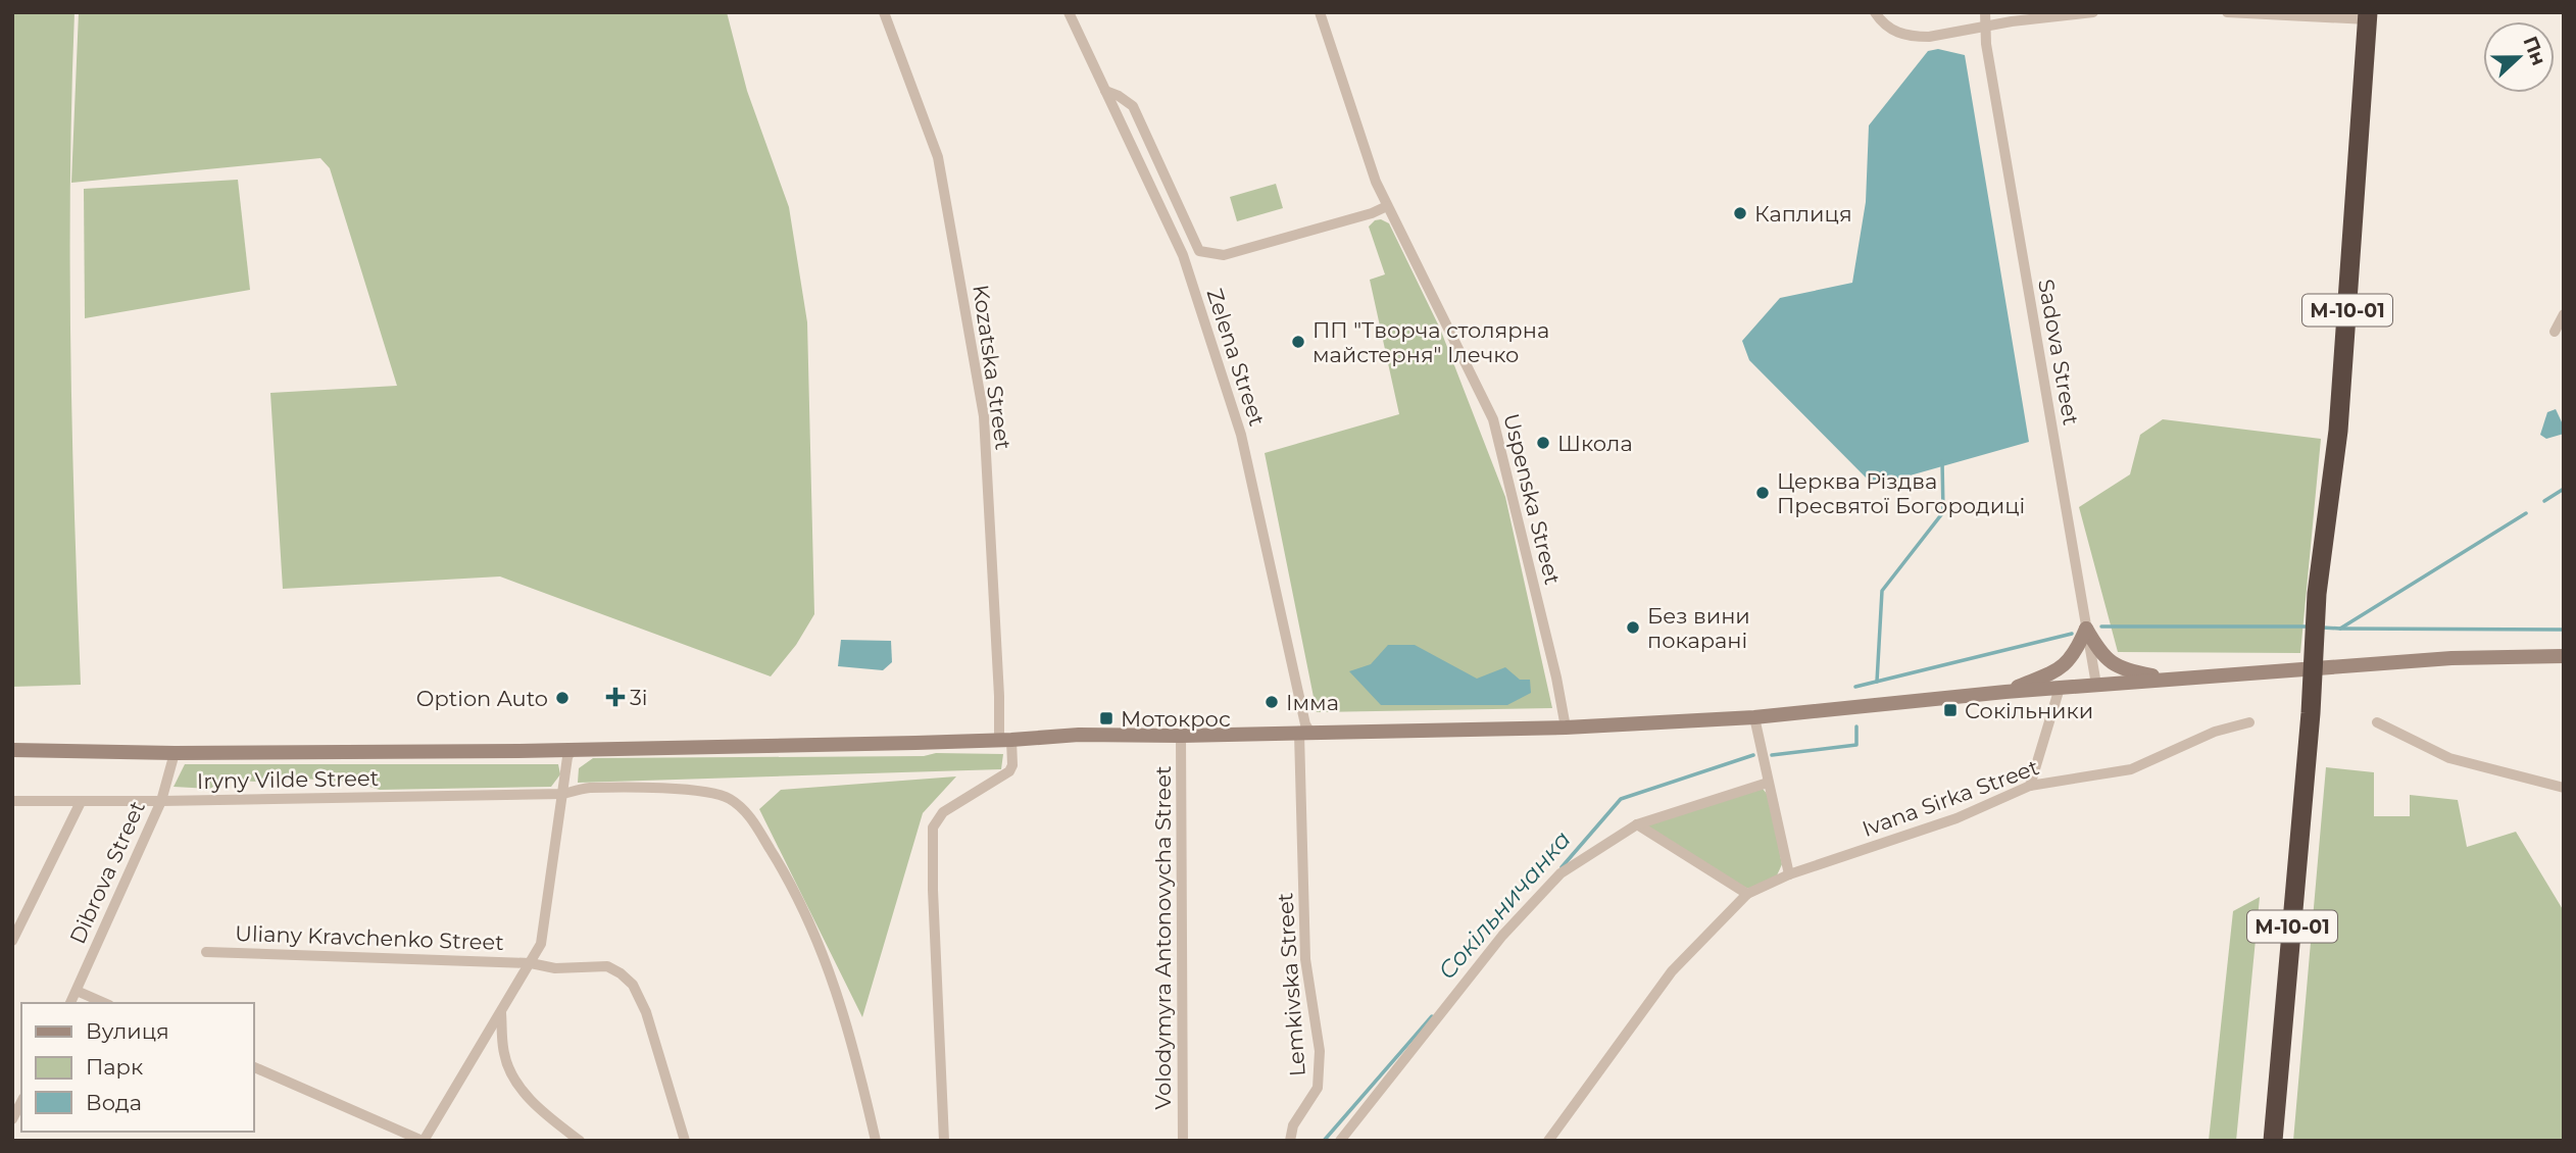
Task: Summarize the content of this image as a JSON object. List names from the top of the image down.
{
  "streets": {
    "highway": ["М-10-01"],
    "street": [
      "Sadova Street",
      "Zelena Street",
      "Kozatska Street",
      "Uspenska Street",
      "Iryny Vilde Street",
      "Ivana Sirka Street",
      "Dibrova Street",
      "Uliany Kravchenko Street",
      "Volodymyra Antonovycha Street",
      "Lemkivska Street"
    ]
  },
  "crossings": [
    ["Zelena Street", "Lemkivska Street"],
    ["Iryny Vilde Street", "Dibrova Street"]
  ],
  "water": ["Сокільничанка"],
  "places": {
    "other": [
      "Каплиця",
      "ПП \"Творча столярна майстерня\" Ілечко",
      "Школа",
      "Церква Різдва Пресвятої Богородиці",
      "Без вини покарані",
      "Option Auto",
      "Імма"
    ],
    "health": ["3і"],
    "transit": ["Сокільники", "Мотокрос"]
  },
  "legend": ["Вулиця", "Парк", "Вода"],
  "north": "right"
}
